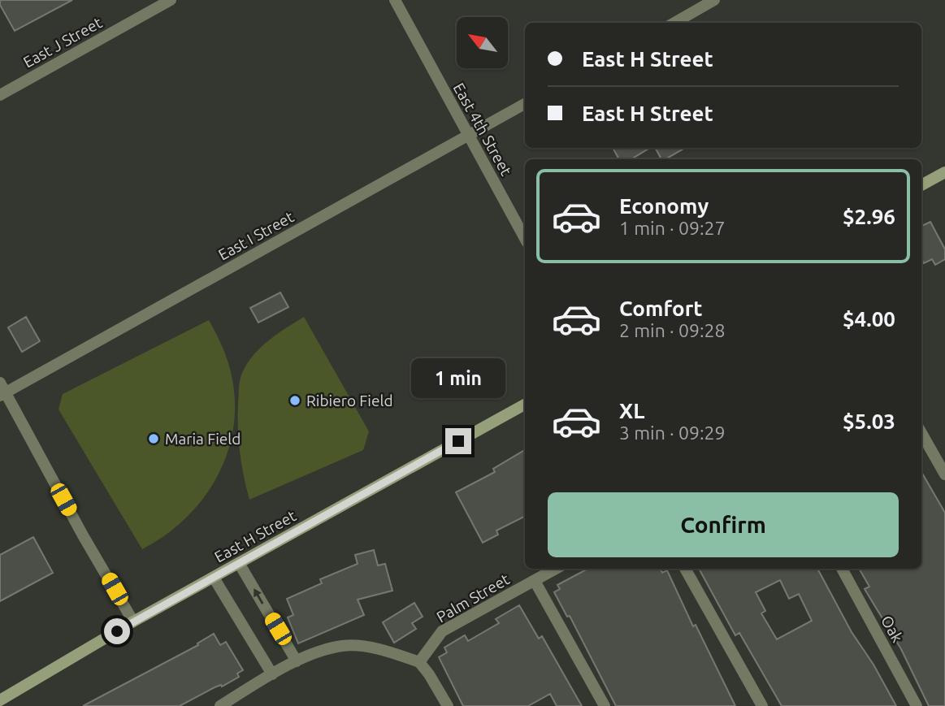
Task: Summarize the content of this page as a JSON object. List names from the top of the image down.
{
  "streets": {
    "street": [
      "East J Street",
      "East 4th Street",
      "East I Street",
      "East H Street",
      "Palm Street",
      "Oak"
    ]
  },
  "crossings": [
    ["East 4th Street", "East I Street"]
  ],
  "places": ["Ribiero Field", "Maria Field"],
  "north": "top left",
  "page": {
    "banner": ["East H Street", "East H Street"],
    "list": [
      {
        "name": "Economy",
        "note": "1 min · 09:27",
        "value": "$2.96"
      },
      {
        "name": "Comfort",
        "note": "2 min · 09:28",
        "value": "$4.00"
      },
      {
        "name": "XL",
        "note": "3 min · 09:29",
        "value": "$5.03"
      }
    ],
    "bubble": "1 min",
    "buttons": "Confirm"
  }
}
